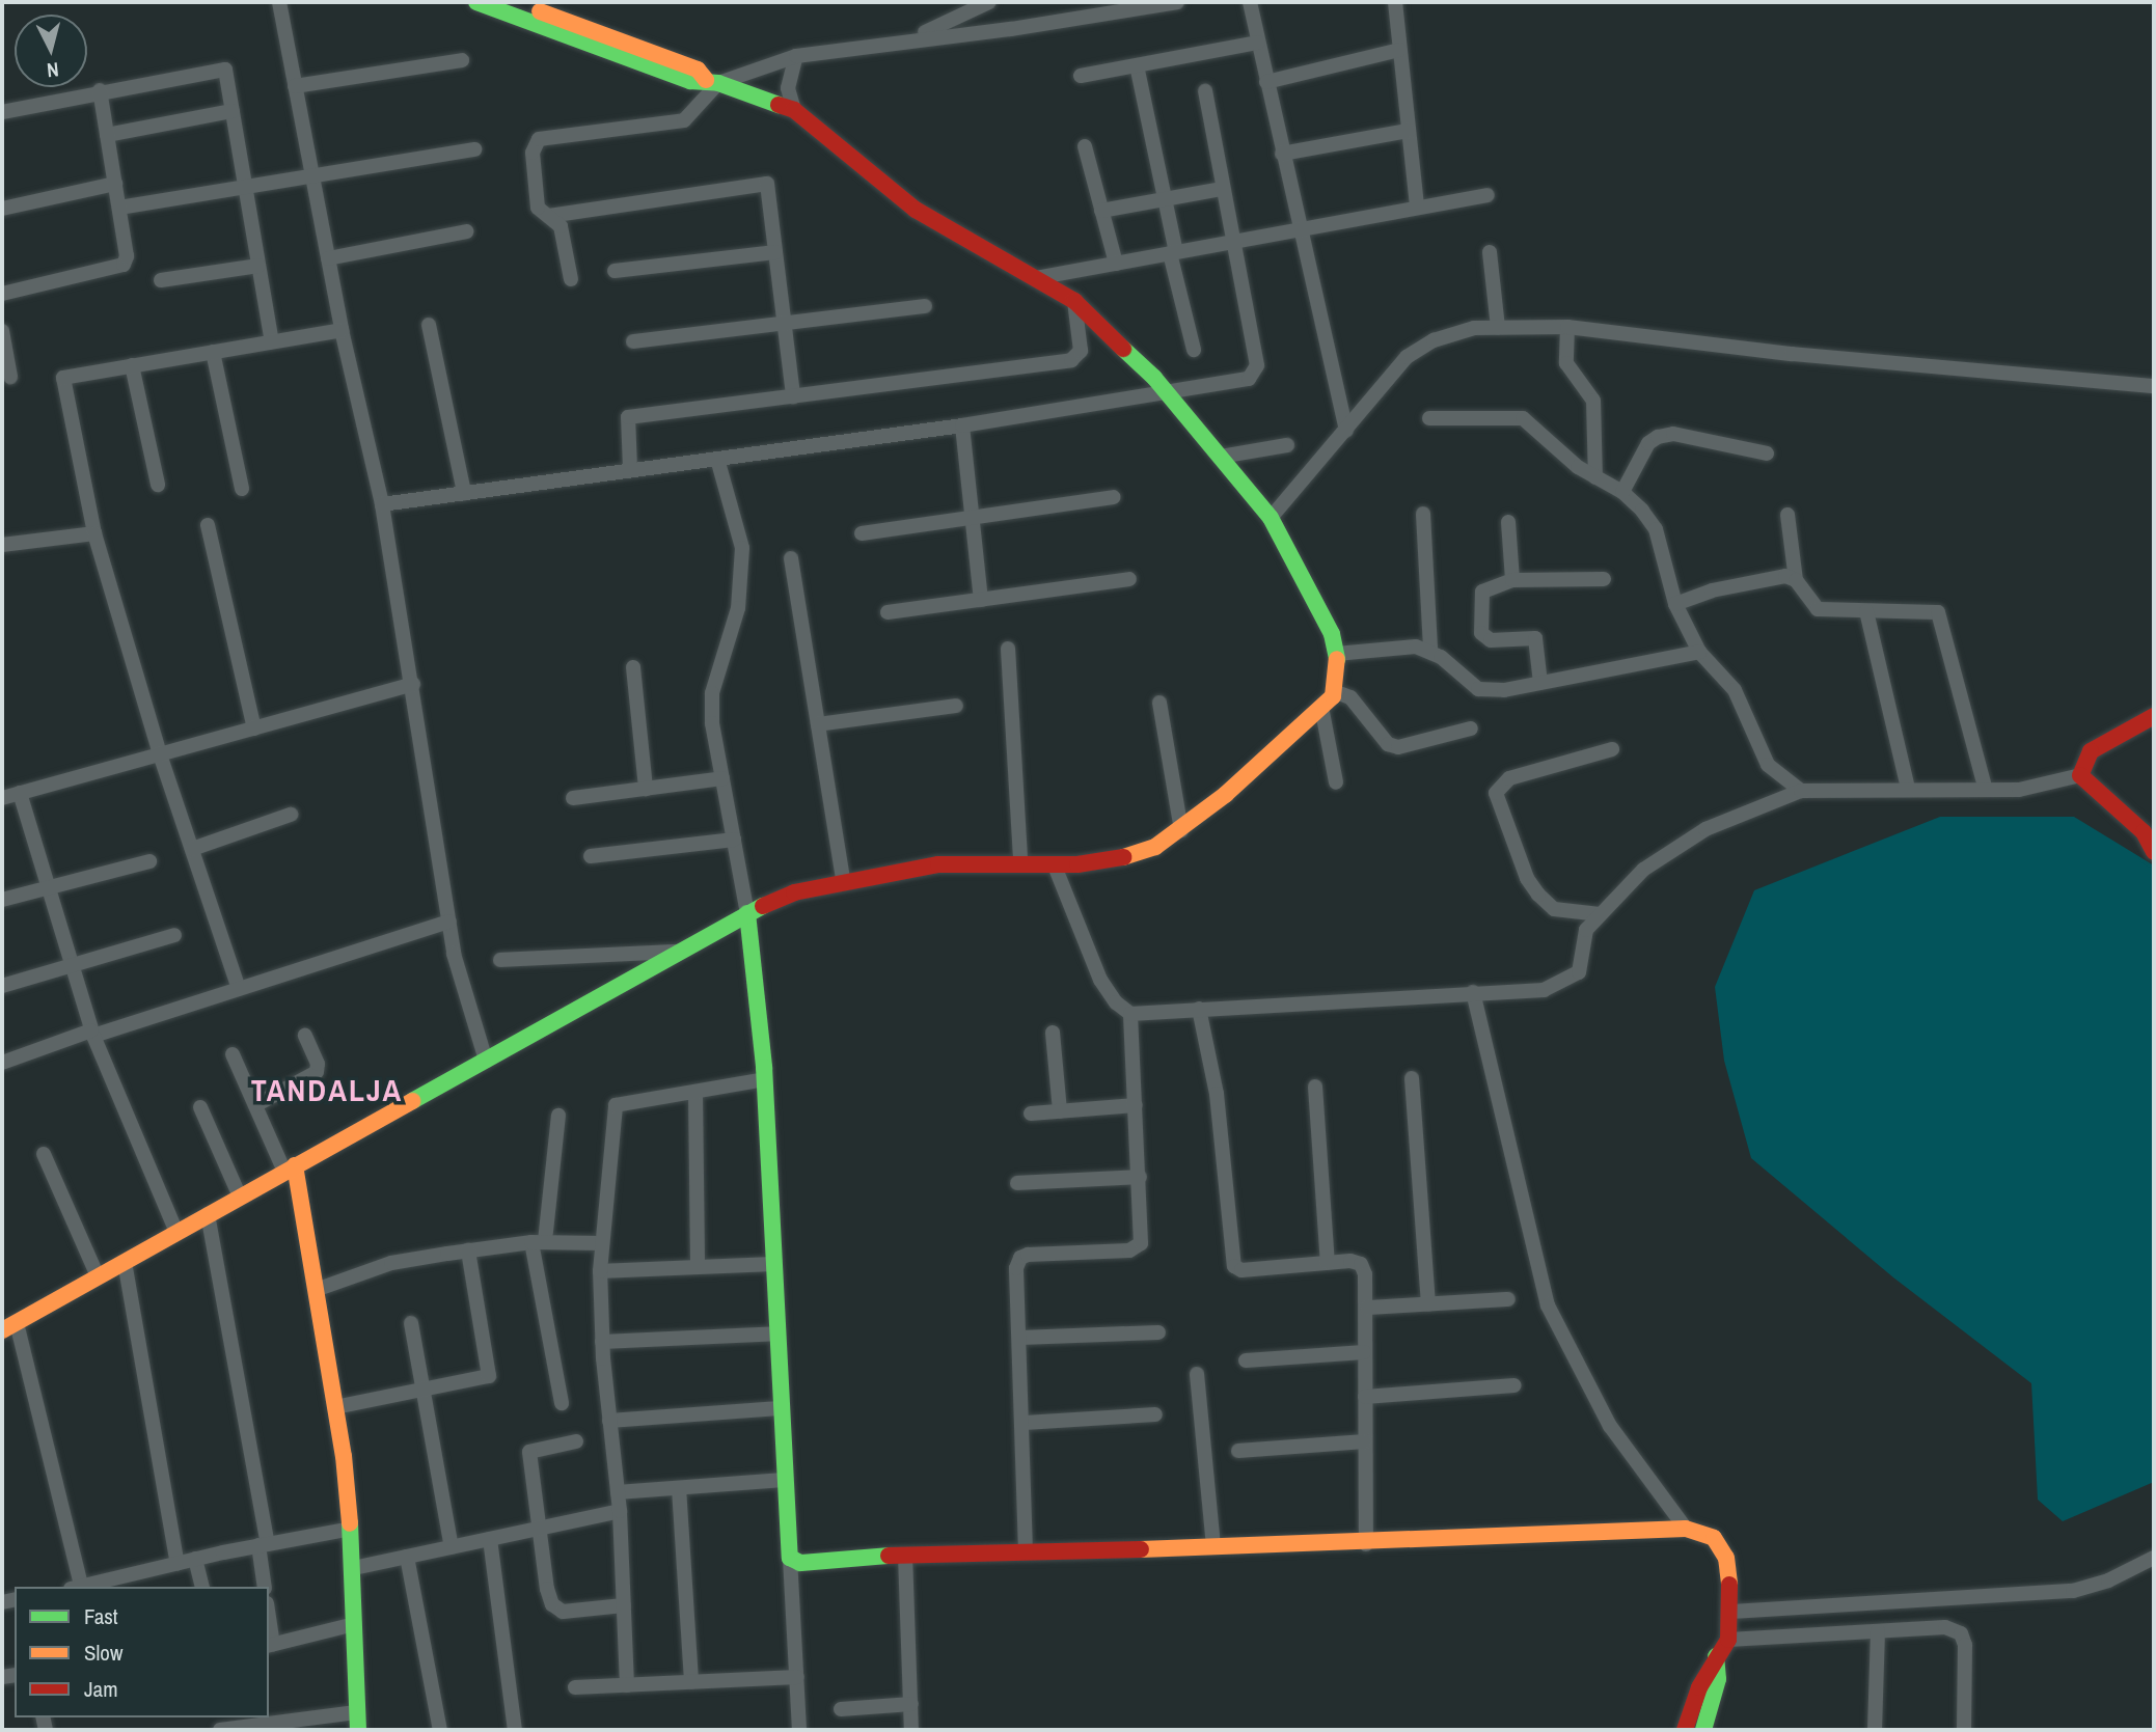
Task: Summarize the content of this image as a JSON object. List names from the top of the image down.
{
  "districts": ["TANDALJA"],
  "legend": ["Fast", "Slow", "Jam"],
  "north": "bottom"
}
